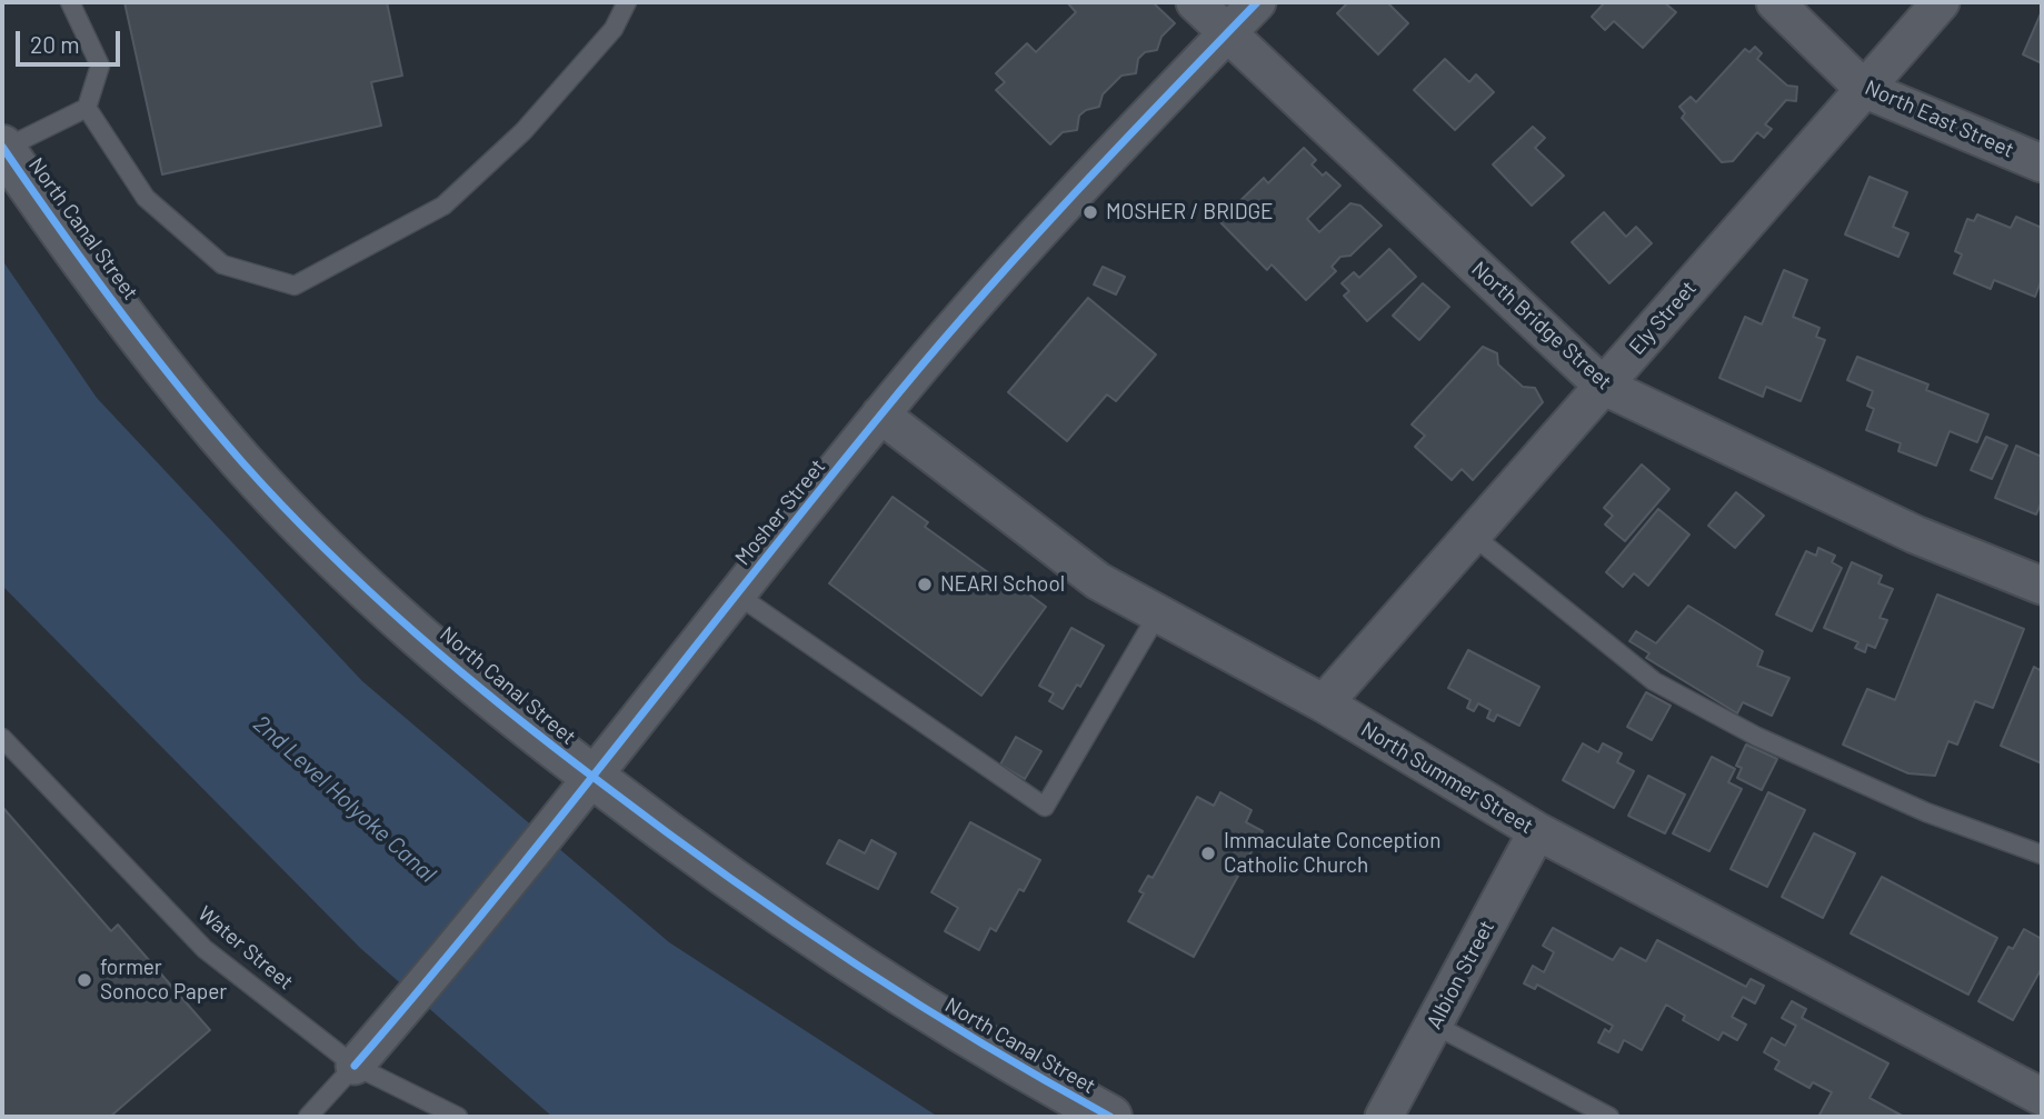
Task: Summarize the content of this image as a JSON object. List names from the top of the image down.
{
  "streets": {
    "street": [
      "North East Street",
      "North Canal Street",
      "Ely Street",
      "North Bridge Street",
      "Mosher Street",
      "North Summer Street",
      "Albion Street"
    ],
    "lane": ["Water Street"]
  },
  "crossings": [
    ["North East Street", "Ely Street"],
    ["North Canal Street", "Mosher Street"],
    ["Ely Street", "North Bridge Street"],
    ["Ely Street", "North Summer Street"],
    ["North Bridge Street", "Mosher Street"],
    ["Mosher Street", "North Summer Street"],
    ["Mosher Street", "Water Street"],
    ["North Summer Street", "Albion Street"]
  ],
  "water": ["2nd Level Holyoke Canal"],
  "places": [
    "MOSHER / BRIDGE",
    "NEARI School",
    "Immaculate Conception Catholic Church",
    "former Sonoco Paper"
  ],
  "scale_bar": "20 m"
}
